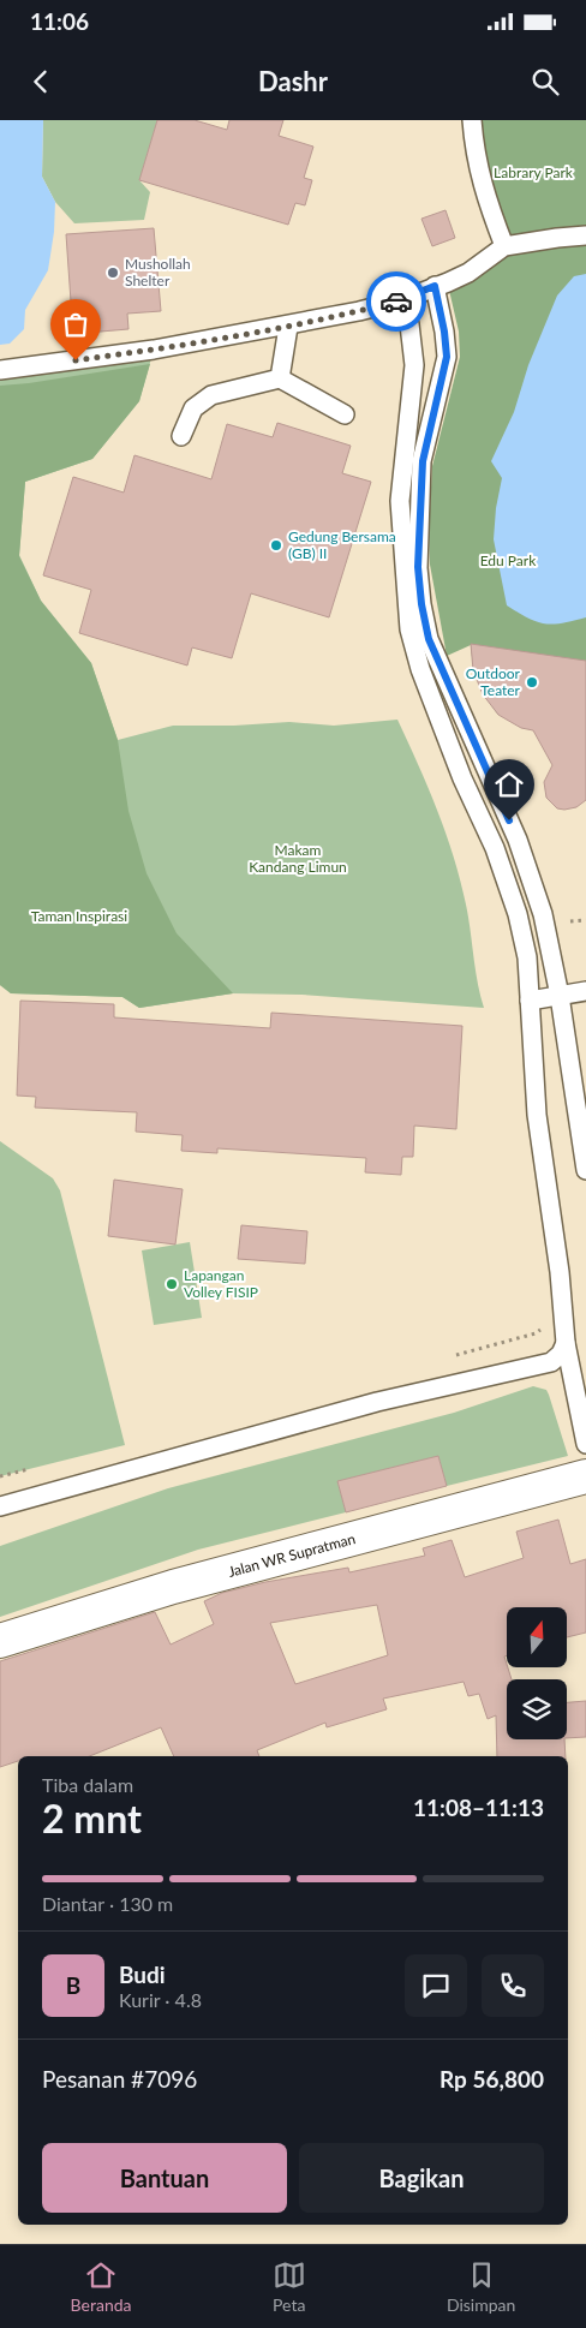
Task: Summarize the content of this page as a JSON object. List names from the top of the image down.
{
  "streets": {
    "highway": ["Jalan WR Supratman"]
  },
  "parks": [
    "Labrary Park",
    "Edu Park",
    "Makam Kandang Limun",
    "Taman Inspirasi"
  ],
  "places": [
    "Mushollah Shelter",
    "Gedung Bersama (GB) II",
    "Outdoor Teater",
    "Lapangan Volley FISIP"
  ],
  "north": "top",
  "page": {
    "status": "11:06",
    "header": "Dashr",
    "heading": ["2 mnt", "Tiba dalam", "11:08–11:13"],
    "panel": [
      "Budi",
      "Kurir · 4.8",
      "Pesanan #7096",
      "Rp 56,800"
    ],
    "bar": "Diantar · 130 m",
    "round": "B",
    "buttons": ["Bantuan", "Bagikan"],
    "tabs": ["Beranda", "Peta", "Disimpan"]
  }
}
